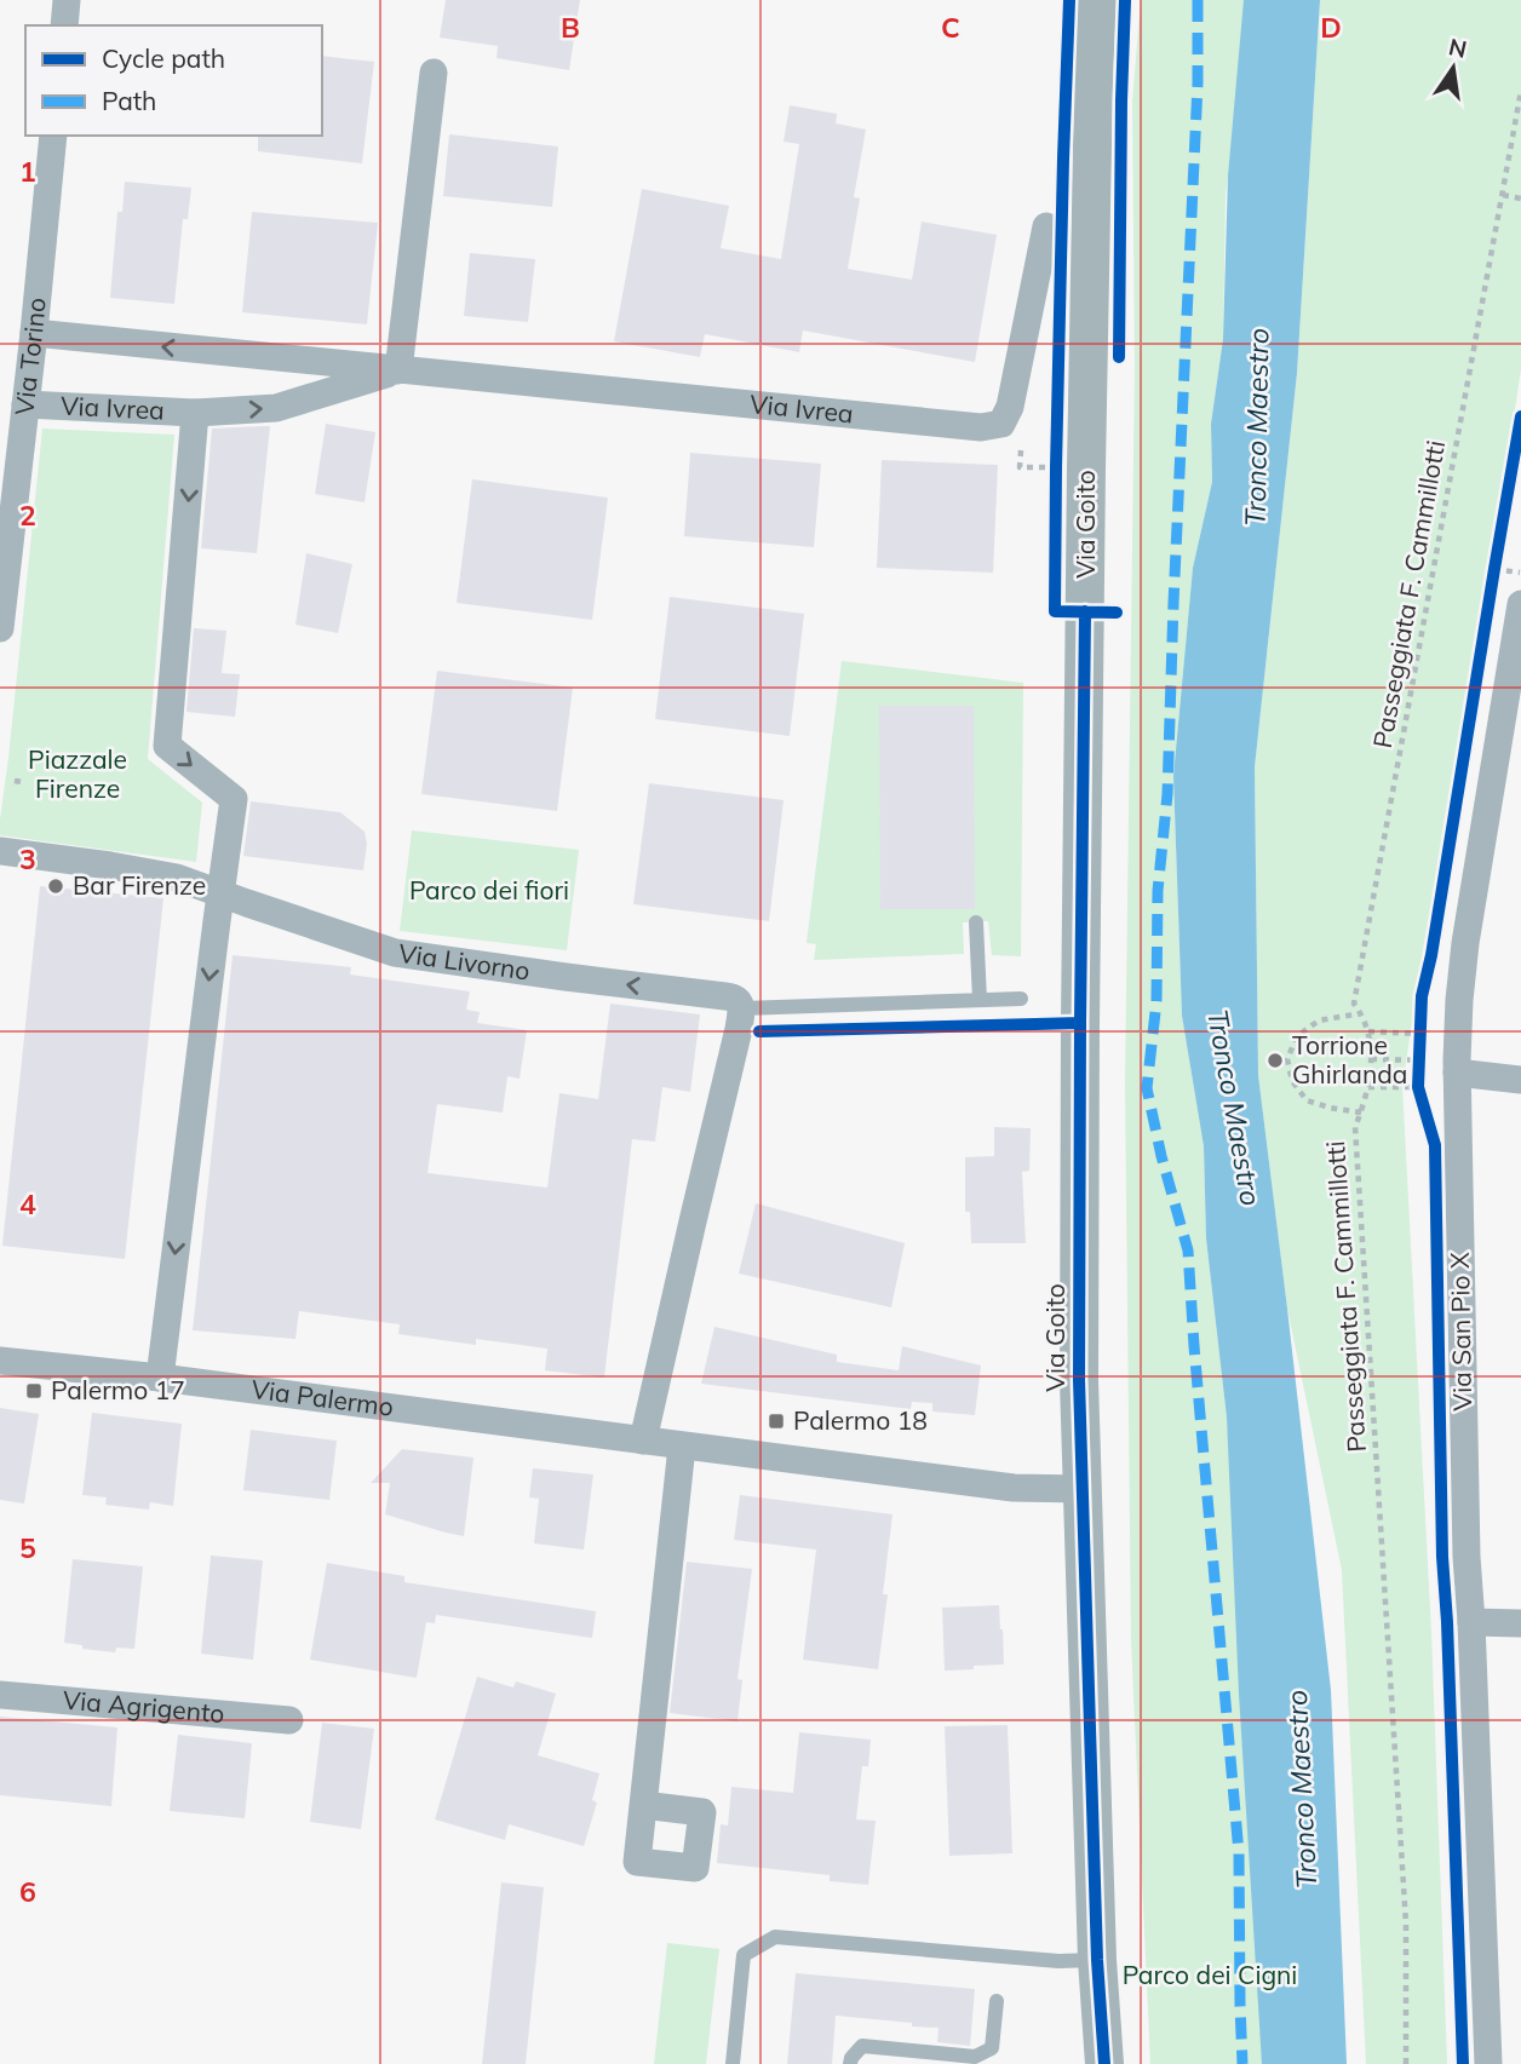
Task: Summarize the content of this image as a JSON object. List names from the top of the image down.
{
  "streets": {
    "main road": ["Via Goito"],
    "street": [
      "Via Torino",
      "Via Ivrea",
      "Via Livorno",
      "Via San Pio X",
      "Via Palermo",
      "Via Agrigento"
    ],
    "path": ["Passeggiata F. Cammillotti"]
  },
  "crossings": [
    ["Via Torino", "Via Ivrea"],
    ["Via Goito", "Via Palermo"]
  ],
  "one_way": ["Via Livorno"],
  "water": ["Tronco Maestro"],
  "parks": ["Piazzale Firenze", "Parco dei fiori", "Parco dei Cigni"],
  "places": {
    "other": ["Bar Firenze", "Torrione Ghirlanda"],
    "transit": ["Palermo 17", "Palermo 18"]
  },
  "legend": ["Cycle path", "Path"],
  "north": "top",
  "grid": {
    "columns": ["B", "C", "D"],
    "rows": [
      "1",
      "2",
      "3",
      "4",
      "5",
      "6"
    ]
  }
}
